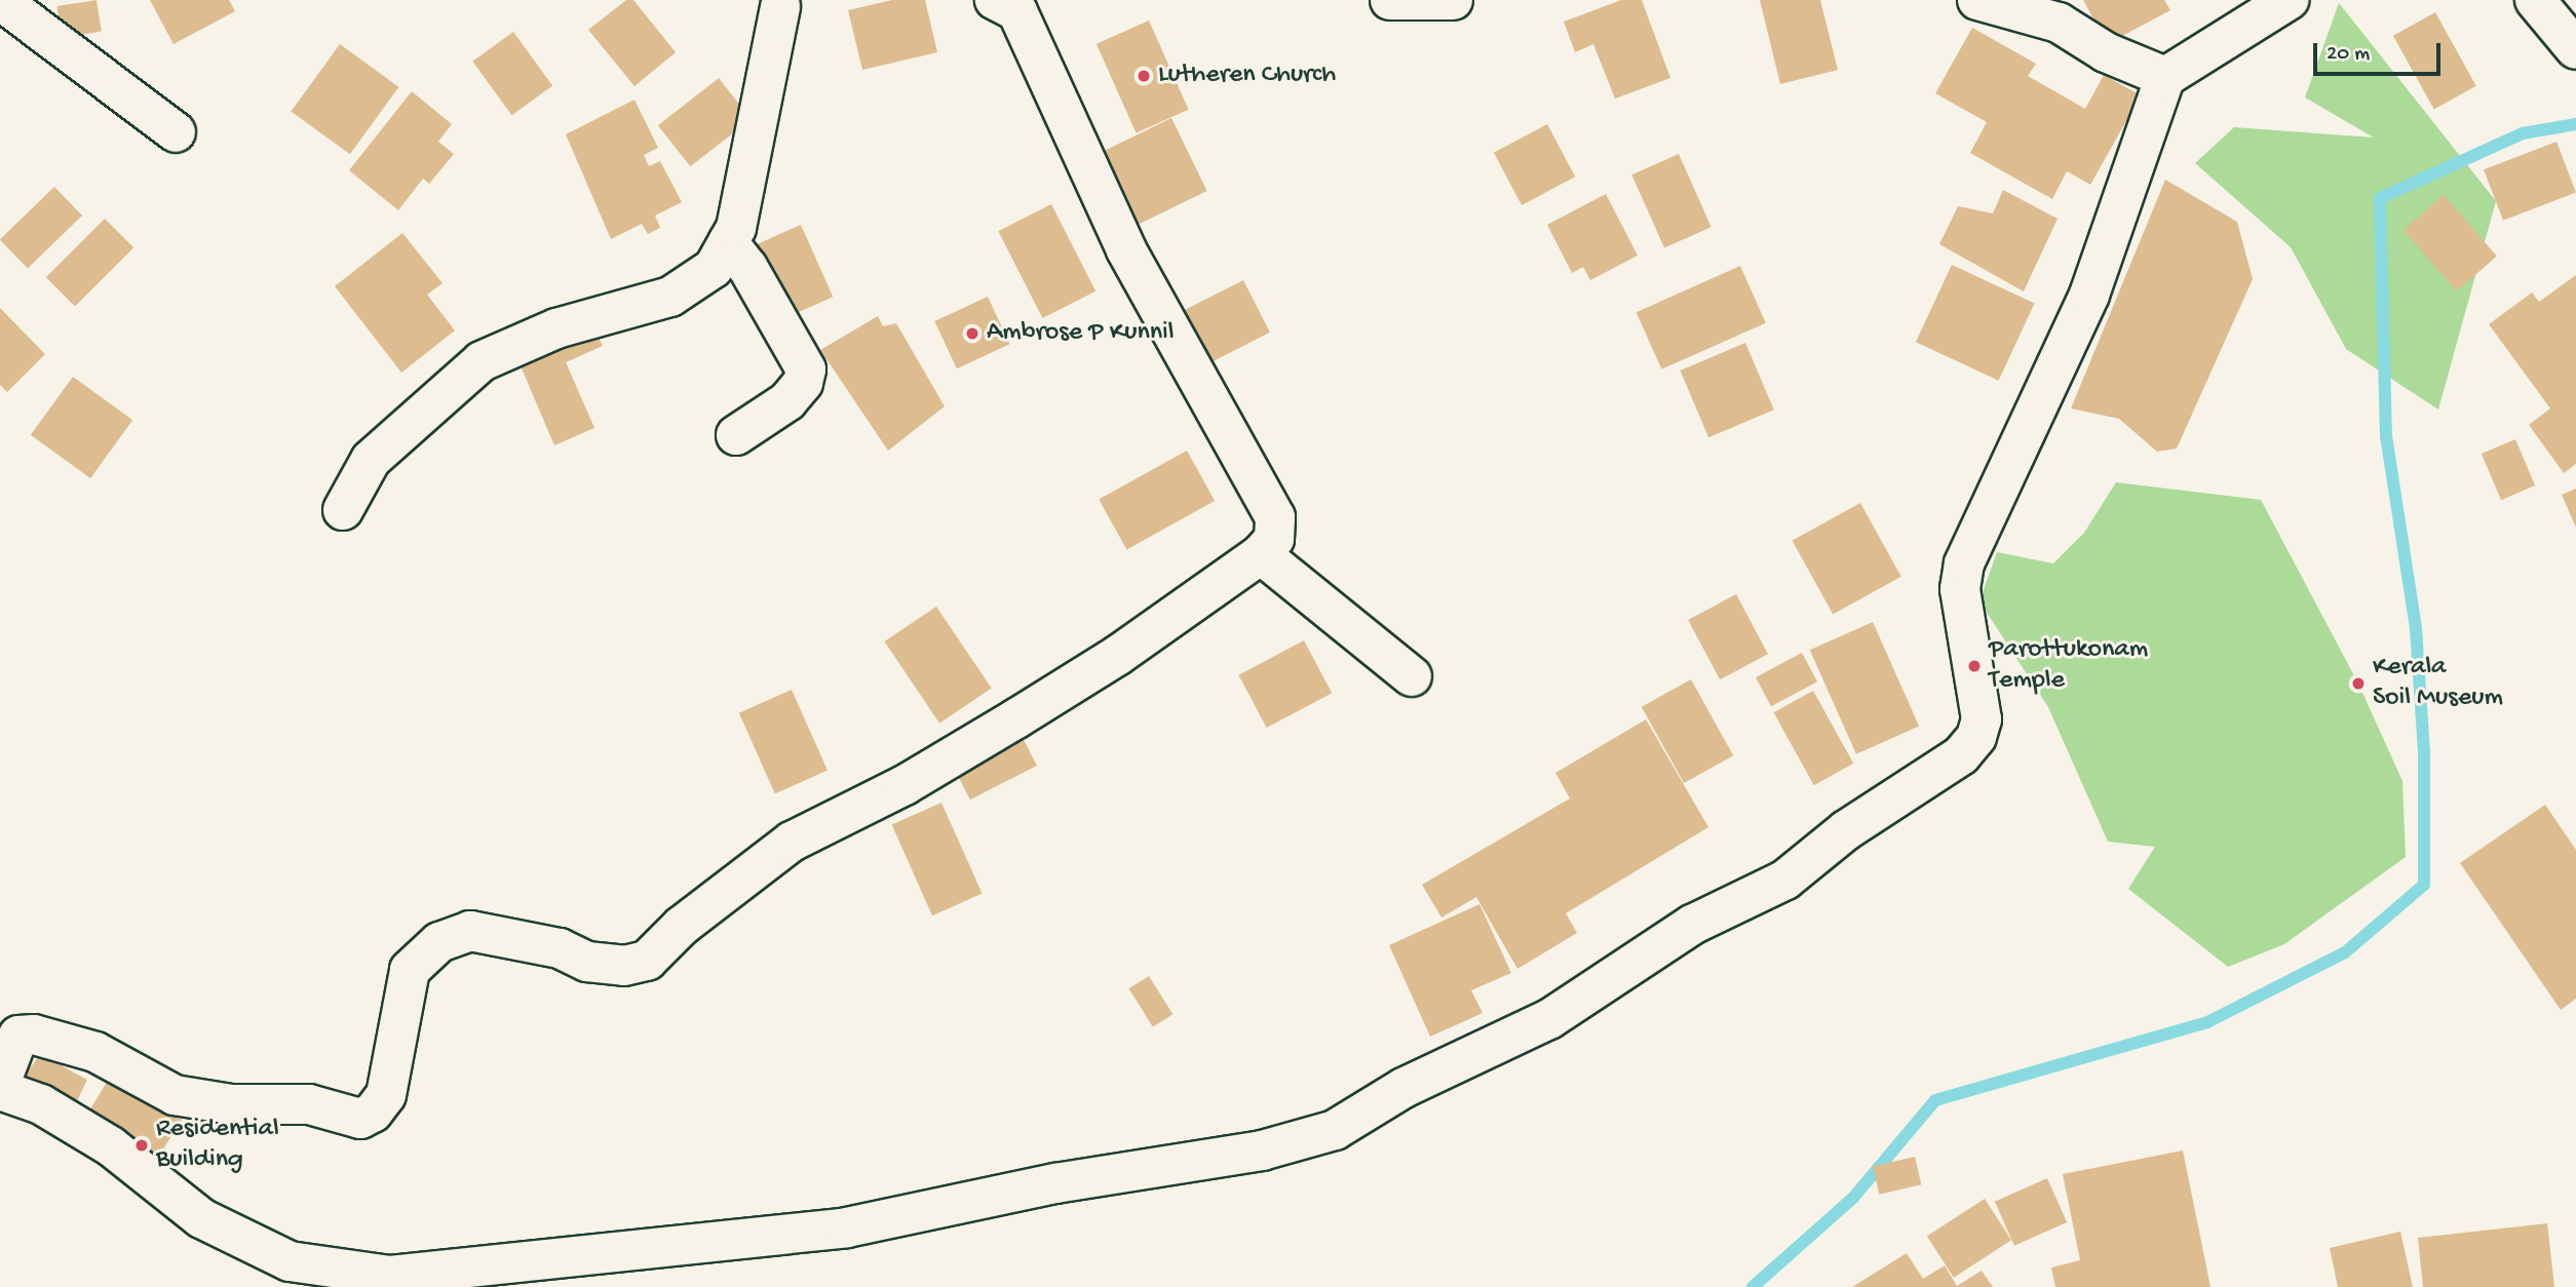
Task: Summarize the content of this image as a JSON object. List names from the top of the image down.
{
  "places": [
    "Lutheren Church",
    "Ambrose P Kunnil",
    "Parottukonam Temple",
    "Kerala Soil Museum",
    "Residential Building"
  ],
  "scale_bar": "20 m"
}
